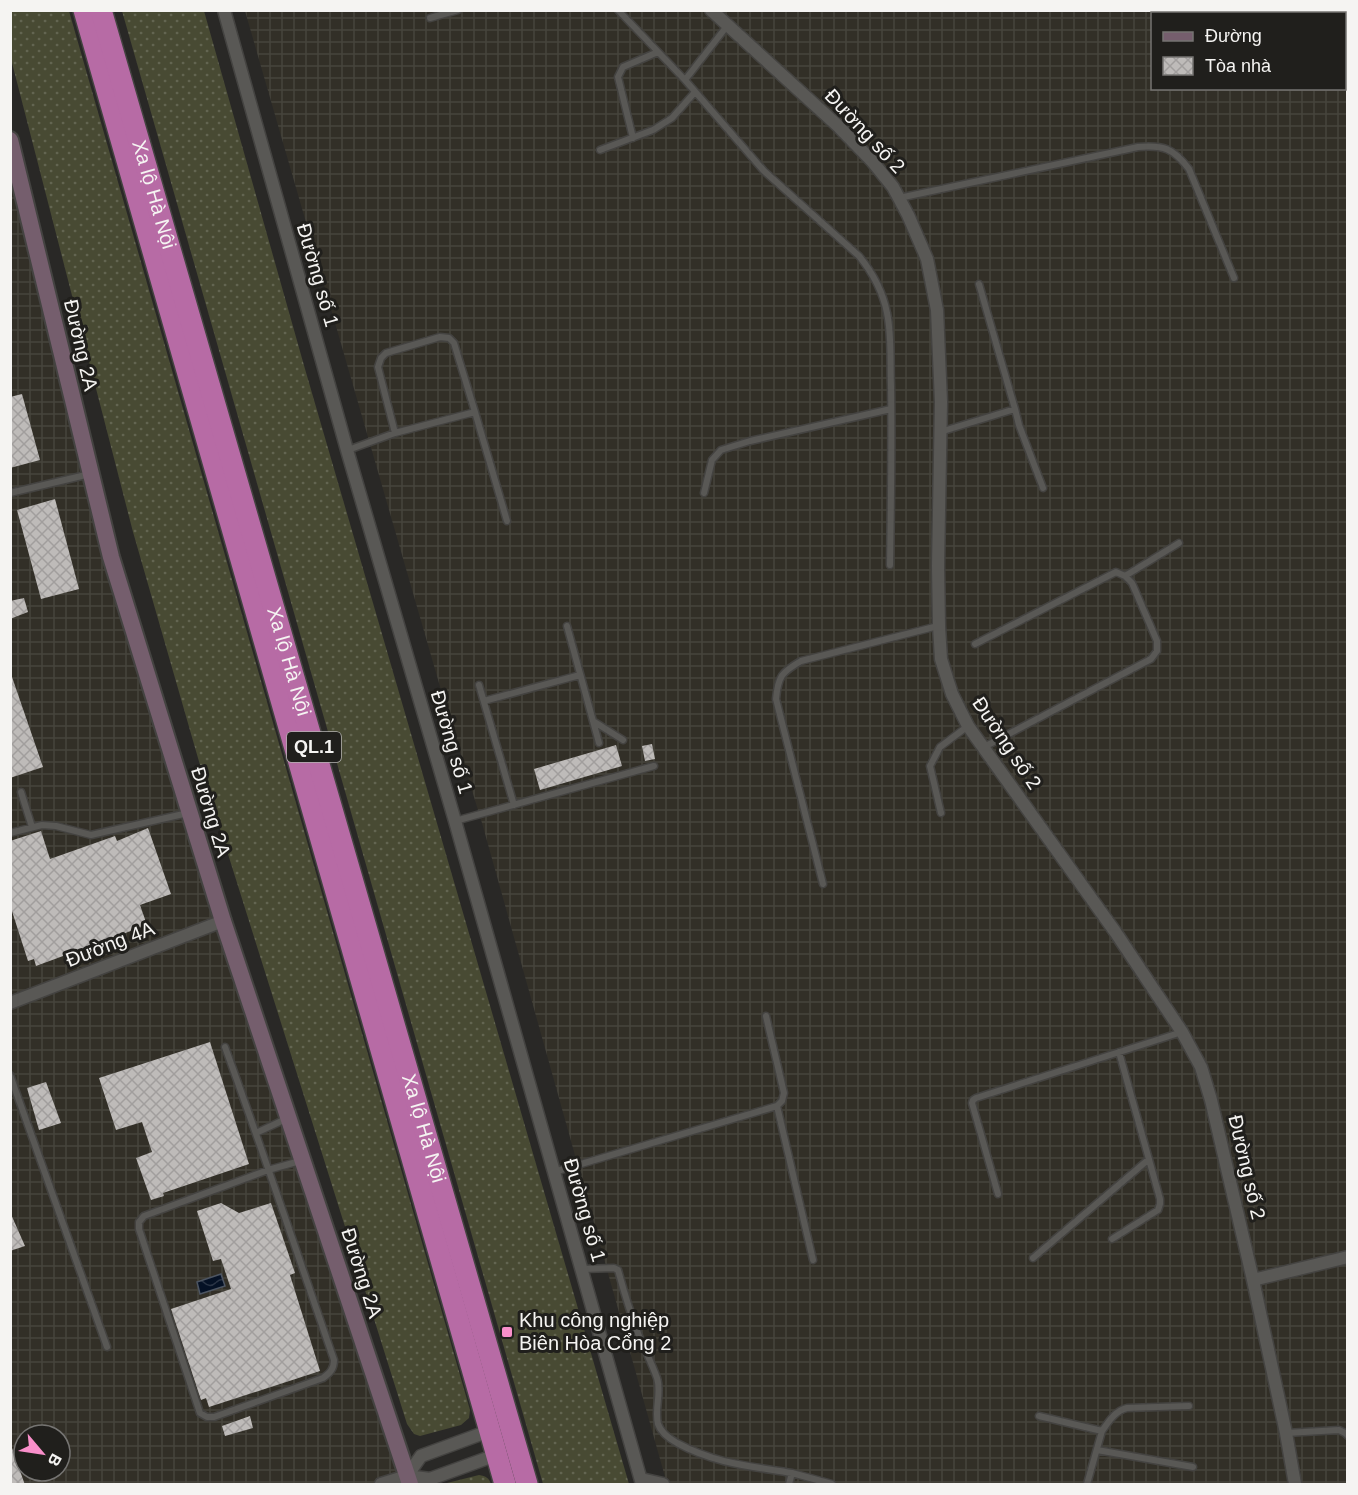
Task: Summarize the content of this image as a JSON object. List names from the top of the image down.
{
  "streets": {
    "highway": ["Xa lộ Hà Nội", "QL.1"],
    "street": [
      "Đường số 2",
      "Đường số 1",
      "Đường 2A",
      "Đường 4A"
    ]
  },
  "crossings": [
    ["Đường 2A", "Đường 4A"]
  ],
  "places": {
    "transit": ["Khu công nghiệp Biên Hòa Cổng 2"]
  },
  "legend": ["Đường", "Tòa nhà"],
  "north": "bottom right"
}
